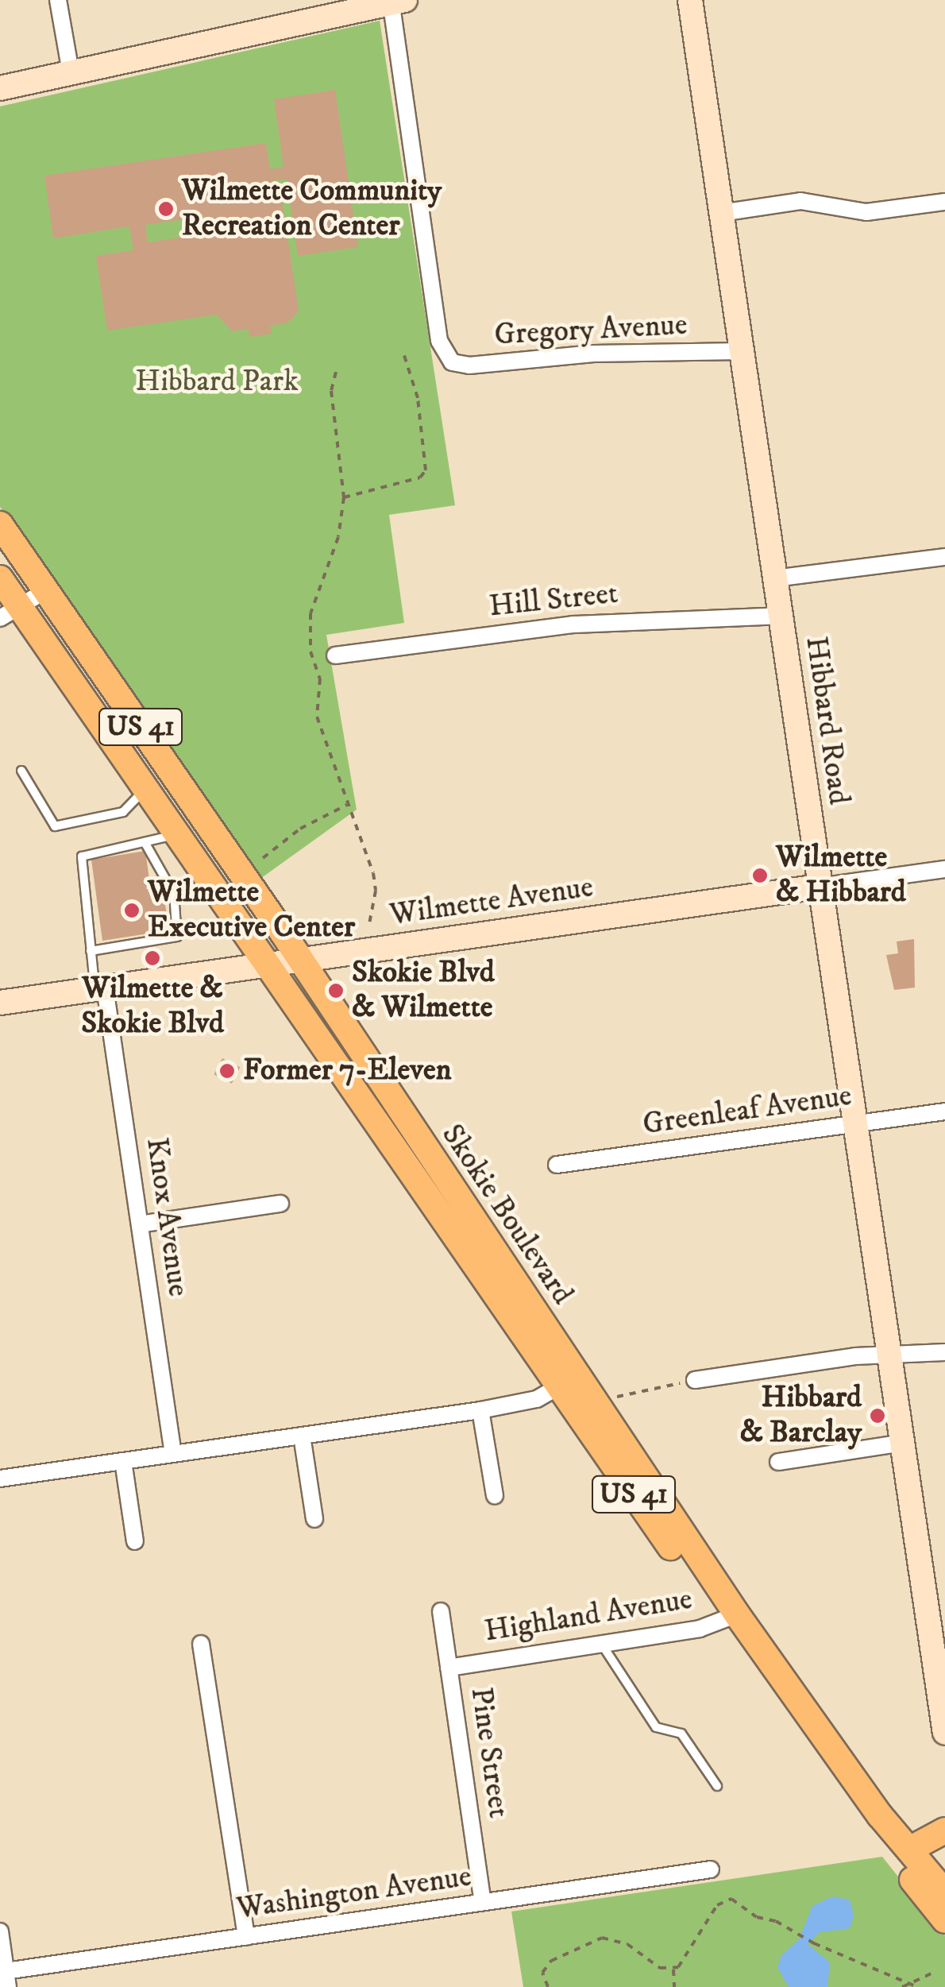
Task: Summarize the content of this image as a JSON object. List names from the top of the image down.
{
  "streets": {
    "main road": ["US 41", "Skokie Boulevard"],
    "street": [
      "Gregory Avenue",
      "Hill Street",
      "Hibbard Road",
      "Wilmette Avenue",
      "Greenleaf Avenue",
      "Knox Avenue",
      "Highland Avenue",
      "Pine Street",
      "Washington Avenue"
    ]
  },
  "crossings": [
    ["Gregory Avenue", "Hibbard Road"],
    ["Hill Street", "Hibbard Road"],
    ["Hibbard Road", "Wilmette Avenue"],
    ["Hibbard Road", "Greenleaf Avenue"],
    ["Wilmette Avenue", "Skokie Boulevard"],
    ["Wilmette Avenue", "Knox Avenue"],
    ["Skokie Boulevard", "Highland Avenue"],
    ["Highland Avenue", "Pine Street"],
    ["Pine Street", "Washington Avenue"]
  ],
  "parks": ["Hibbard Park"],
  "places": [
    "Wilmette Community Recreation Center",
    "Wilmette & Hibbard",
    "Wilmette Executive Center",
    "Wilmette & Skokie Blvd",
    "Skokie Blvd & Wilmette",
    "Former 7-Eleven",
    "Hibbard & Barclay"
  ]
}
